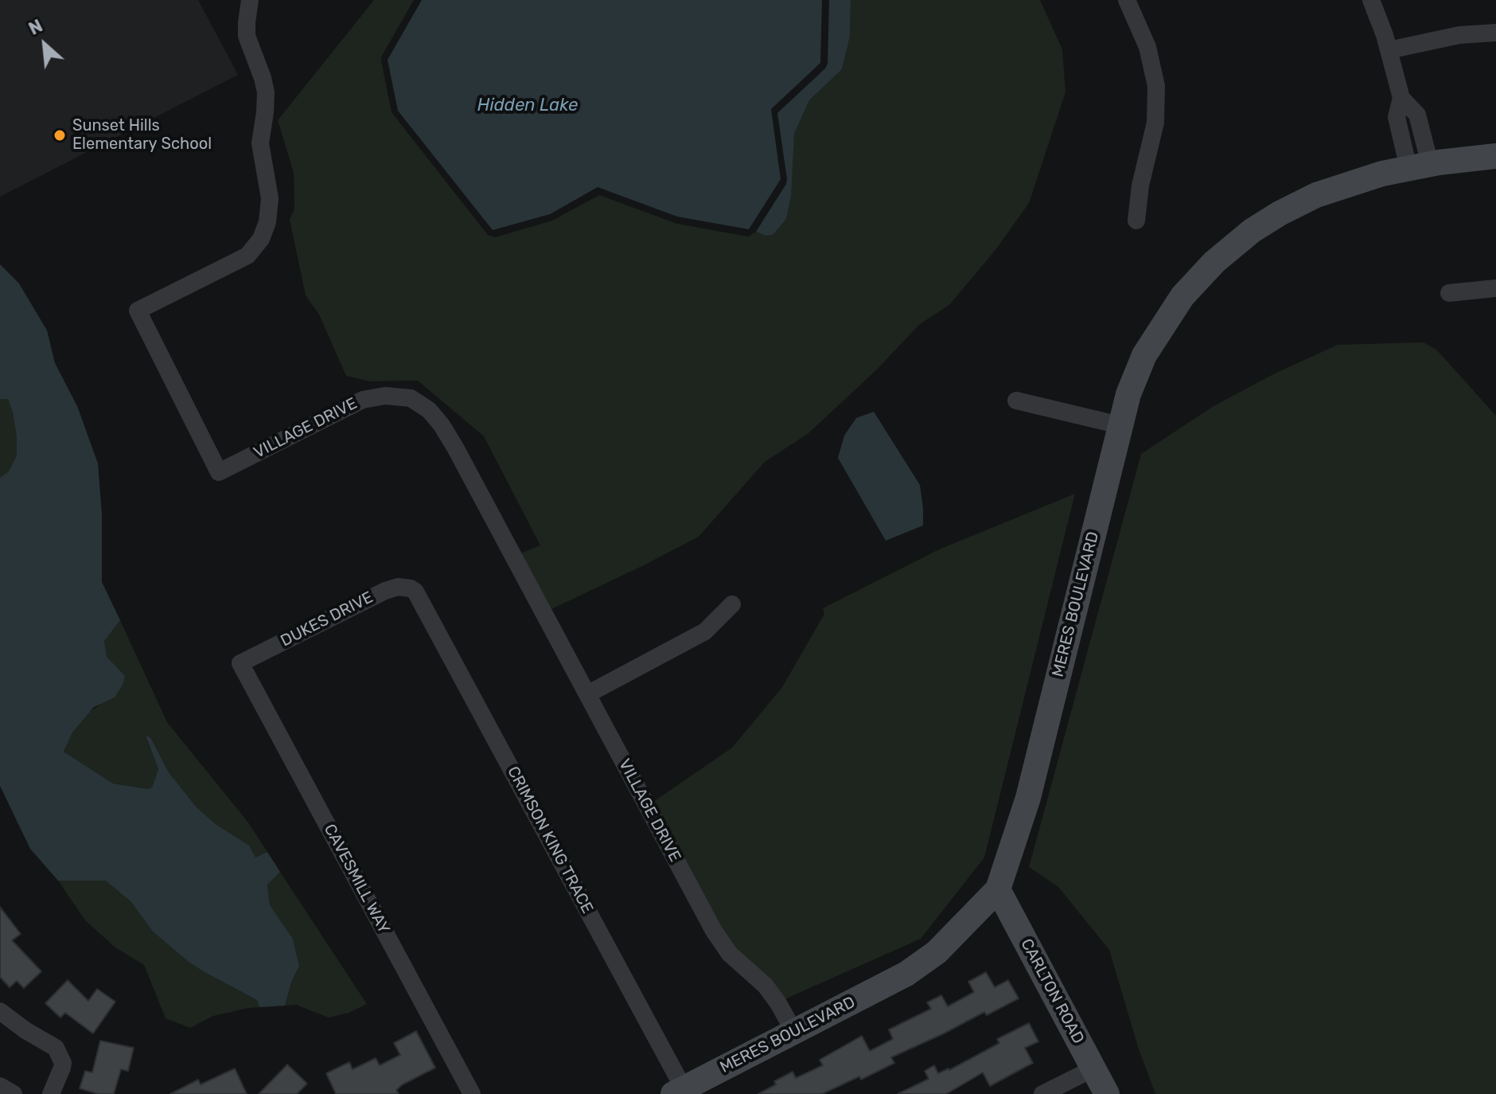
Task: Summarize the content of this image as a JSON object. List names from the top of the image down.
{
  "streets": {
    "street": [
      "VILLAGE DRIVE",
      "MERES BOULEVARD",
      "DUKES DRIVE",
      "CRIMSON KING TRACE",
      "CAVESMILL WAY",
      "CARLTON ROAD"
    ]
  },
  "crossings": [
    ["VILLAGE DRIVE", "MERES BOULEVARD"],
    ["MERES BOULEVARD", "CRIMSON KING TRACE"],
    ["MERES BOULEVARD", "CARLTON ROAD"],
    ["DUKES DRIVE", "CRIMSON KING TRACE"],
    ["DUKES DRIVE", "CAVESMILL WAY"]
  ],
  "water": ["Hidden Lake"],
  "places": ["Sunset Hills Elementary School"],
  "north": "top left"
}
